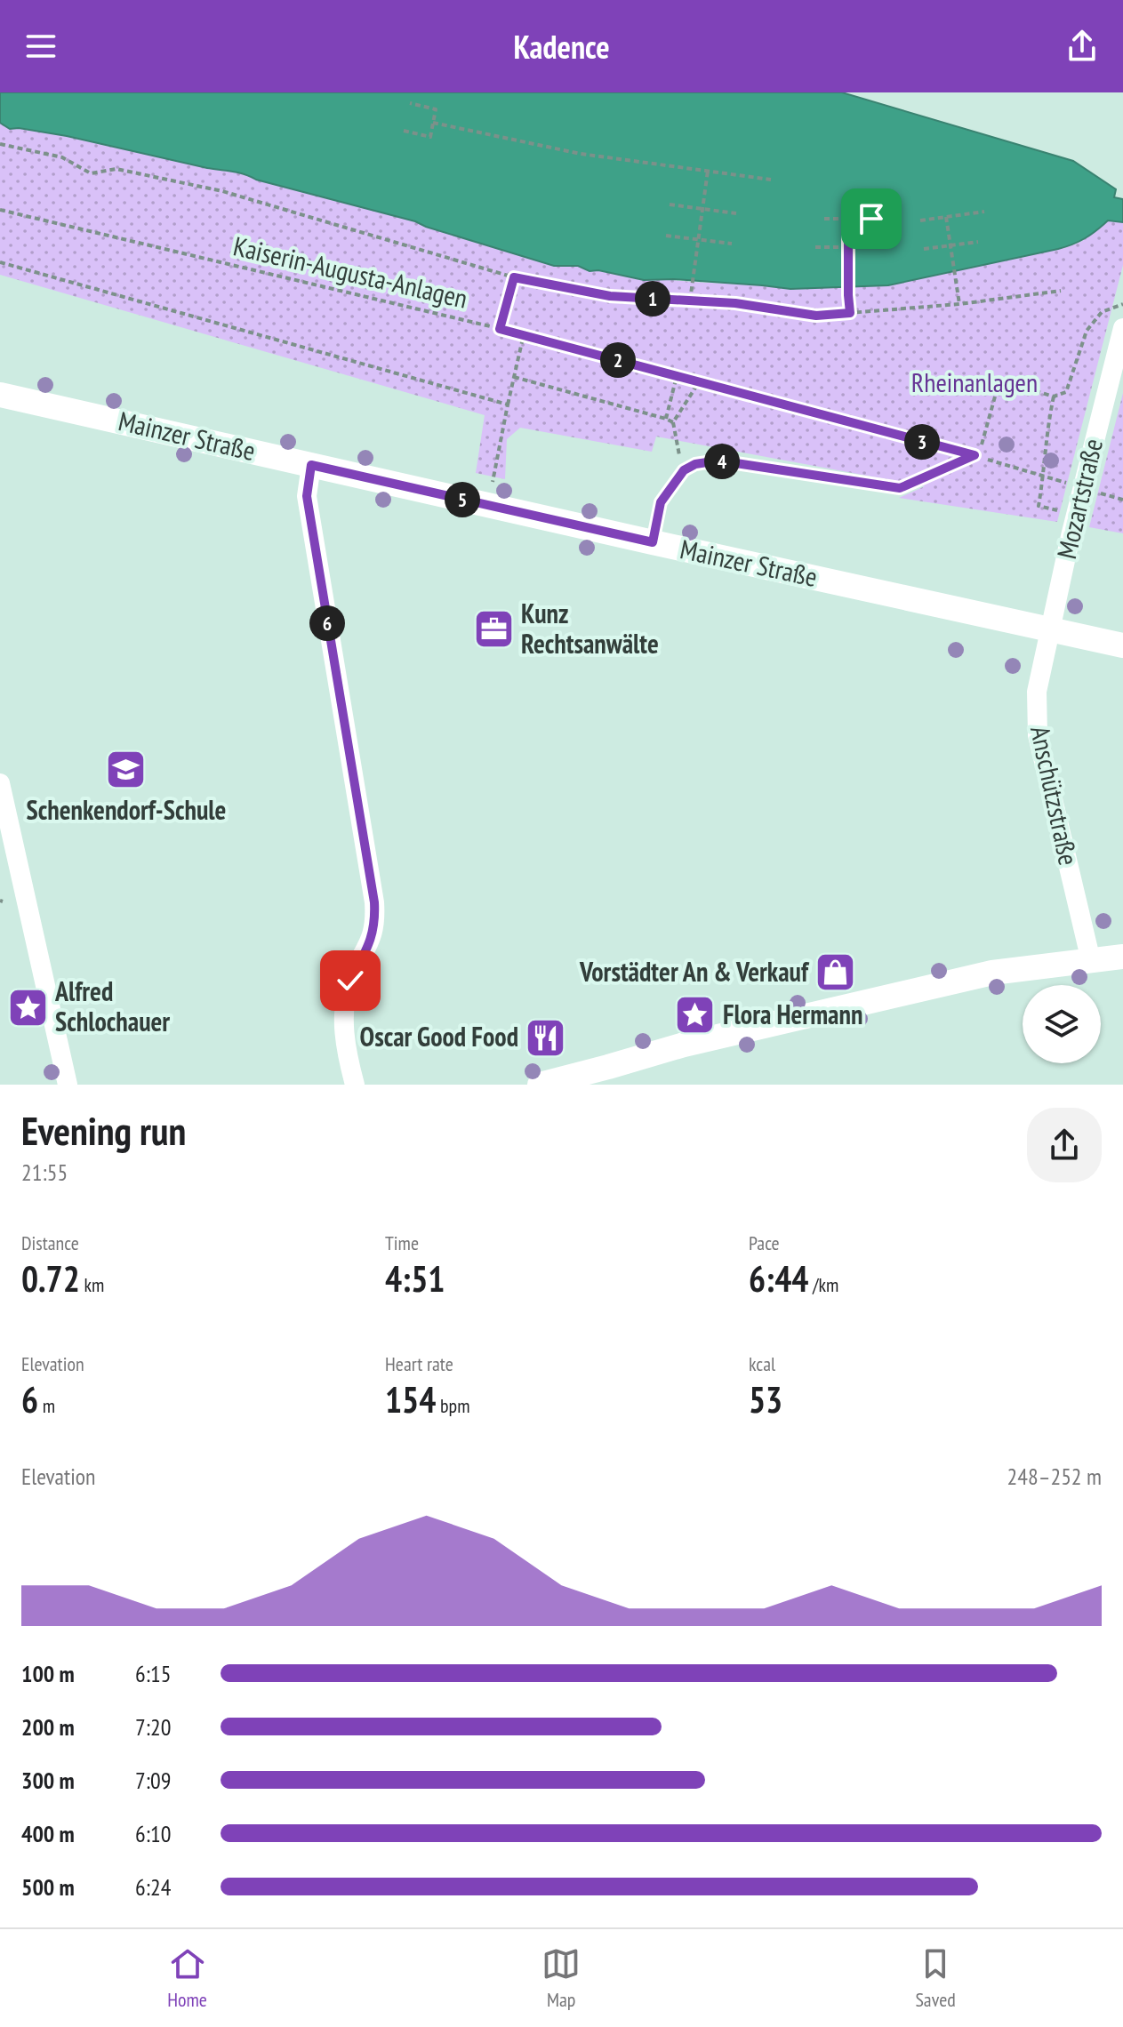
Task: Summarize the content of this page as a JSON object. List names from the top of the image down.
{
  "streets": {
    "street": ["Mainzer Straße", "Mozartstraße", "Anschützstraße"],
    "path": ["Kaiserin-Augusta-Anlagen"]
  },
  "crossings": [
    ["Mainzer Straße", "Mozartstraße"],
    ["Mainzer Straße", "Anschützstraße"],
    ["Mozartstraße", "Anschützstraße"]
  ],
  "parks": ["Rheinanlagen"],
  "places": {
    "office": ["Kunz Rechtsanwälte"],
    "school or university": ["Schenkendorf-Schule"],
    "shop": ["Vorstädter An & Verkauf"],
    "place": ["Alfred Schlochauer", "Flora Hermann"],
    "restaurant": ["Oscar Good Food"]
  },
  "page": {
    "header": "Kadence",
    "pins": [
      "1",
      "2",
      "3",
      "4",
      "5",
      "6"
    ],
    "heading": ["Evening run", "21:55"],
    "stats": [
      ["Distance", "0.72 km"],
      ["Time", "4:51"],
      ["Pace", "6:44 /km"],
      ["Elevation", "6 m"],
      ["Heart rate", "154 bpm"],
      ["kcal", "53"]
    ],
    "chart": ["Elevation", "248–252 m"],
    "list": [
      {
        "name": "100 m",
        "note": "6:15"
      },
      {
        "name": "200 m",
        "note": "7:20"
      },
      {
        "name": "300 m",
        "note": "7:09"
      },
      {
        "name": "400 m",
        "note": "6:10"
      },
      {
        "name": "500 m",
        "note": "6:24"
      }
    ],
    "tabs": ["Home", "Map", "Saved"]
  }
}
